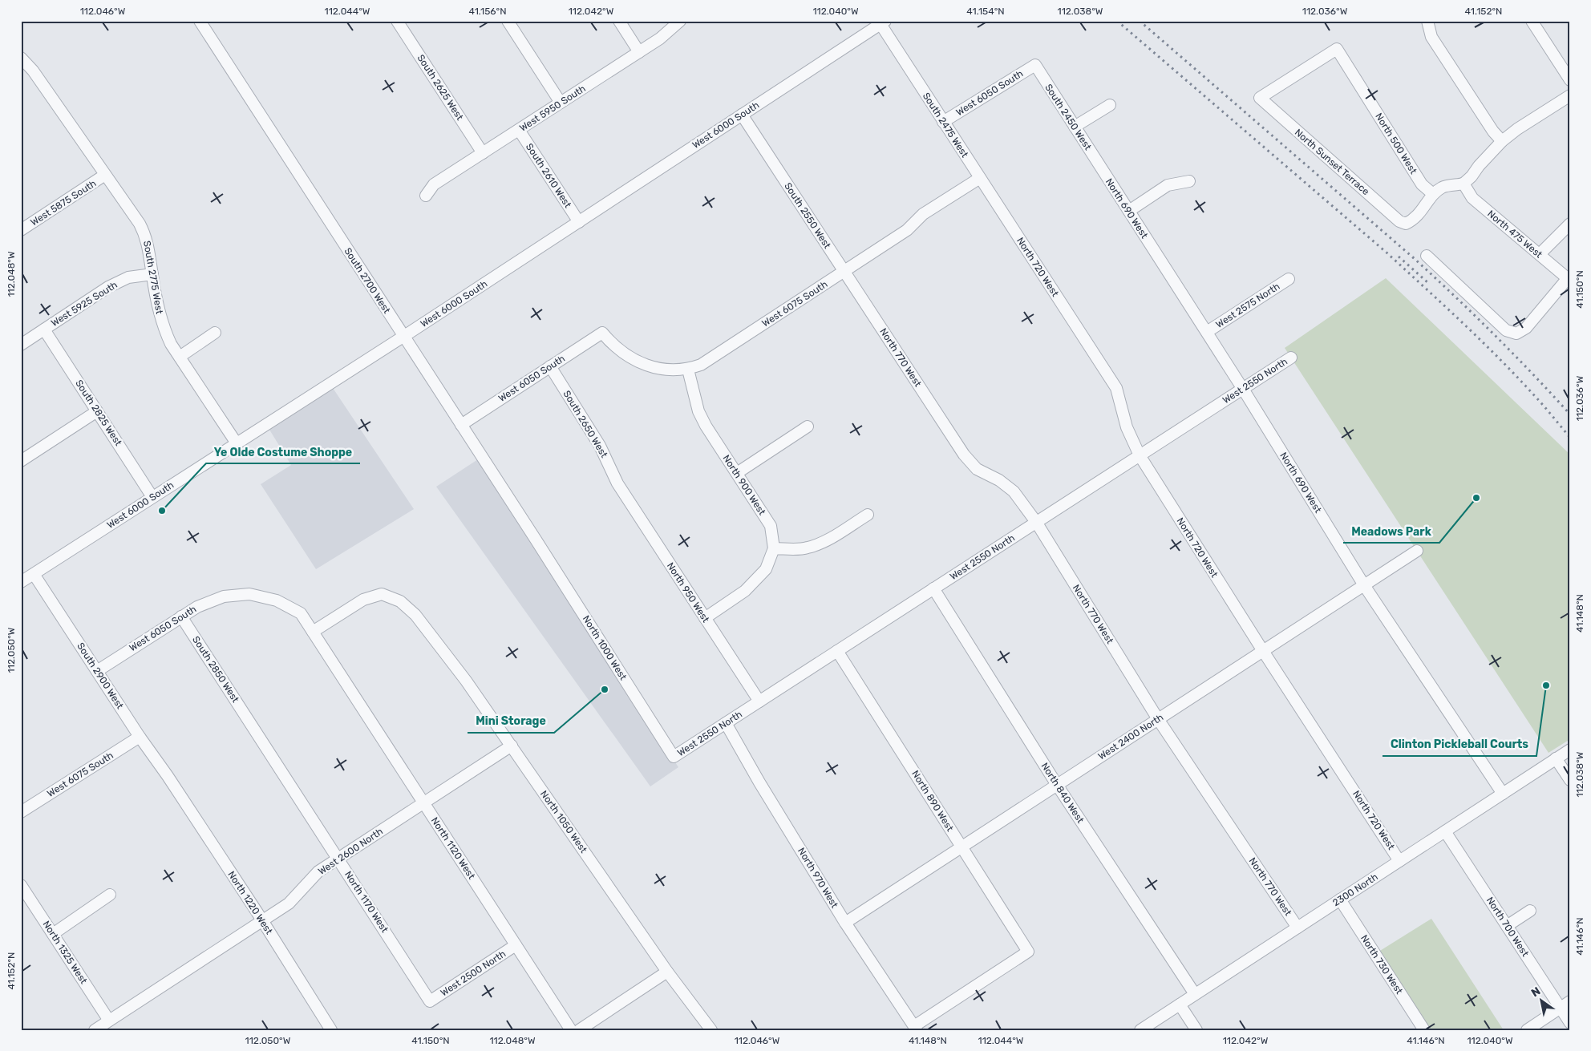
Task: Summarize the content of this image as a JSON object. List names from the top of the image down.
{
  "streets": {
    "street": [
      "South 2625 West",
      "West 6050 South",
      "West 5950 South",
      "South 2450 West",
      "West 6000 South",
      "South 2475 West",
      "North 500 West",
      "North Sunset Terrace",
      "South 2610 West",
      "West 5875 South",
      "North 690 West",
      "South 2550 West",
      "North 475 West",
      "North 720 West",
      "South 2775 West",
      "South 2700 West",
      "West 5925 South",
      "West 6075 South",
      "West 2575 North",
      "North 770 West",
      "West 2550 North",
      "South 2825 West",
      "South 2650 West",
      "North 900 West",
      "North 950 West",
      "North 1000 West",
      "South 2850 West",
      "South 2900 West",
      "West 2400 North",
      "North 840 West",
      "North 890 West",
      "North 1050 West",
      "North 1120 West",
      "West 2600 North",
      "North 970 West",
      "2300 North",
      "North 1170 West",
      "North 1220 West",
      "North 700 West",
      "North 1325 West",
      "North 730 West",
      "West 2500 North"
    ]
  },
  "crossings": [
    ["South 2625 West", "West 5950 South"],
    ["West 6050 South", "South 2450 West"],
    ["West 6050 South", "South 2475 West"],
    ["West 6050 South", "South 2700 West"],
    ["West 6050 South", "West 6075 South"],
    ["West 6050 South", "South 2650 West"],
    ["West 6050 South", "South 2850 West"],
    ["West 6050 South", "South 2900 West"],
    ["West 6050 South", "North 1120 West"],
    ["West 5950 South", "South 2610 West"],
    ["South 2450 West", "North 690 West"],
    ["West 6000 South", "South 2475 West"],
    ["West 6000 South", "South 2610 West"],
    ["West 6000 South", "South 2550 West"],
    ["West 6000 South", "South 2775 West"],
    ["West 6000 South", "South 2700 West"],
    ["West 6000 South", "South 2825 West"],
    ["West 6000 South", "South 2900 West"],
    ["South 2475 West", "North 720 West"],
    ["South 2475 West", "West 6075 South"],
    ["North 500 West", "North Sunset Terrace"],
    ["West 5875 South", "South 2775 West"],
    ["North 690 West", "West 2575 North"],
    ["North 690 West", "West 2550 North"],
    ["North 690 West", "West 2400 North"],
    ["North 690 West", "2300 North"],
    ["South 2550 West", "West 6075 South"],
    ["South 2550 West", "North 770 West"],
    ["North 720 West", "West 2550 North"],
    ["North 720 West", "West 2400 North"],
    ["North 720 West", "2300 North"],
    ["South 2775 West", "West 5925 South"],
    ["South 2700 West", "North 1000 West"],
    ["West 5925 South", "South 2825 West"],
    ["West 6075 South", "North 900 West"],
    ["West 6075 South", "South 2900 West"],
    ["North 770 West", "West 2550 North"],
    ["North 770 West", "West 2400 North"],
    ["North 770 West", "2300 North"],
    ["West 2550 North", "North 950 West"],
    ["West 2550 North", "North 1000 West"],
    ["West 2550 North", "North 840 West"],
    ["West 2550 North", "North 890 West"],
    ["West 2550 North", "North 970 West"],
    ["South 2650 West", "North 950 West"],
    ["South 2850 West", "North 1170 West"],
    ["South 2900 West", "North 1220 West"],
    ["West 2400 North", "North 840 West"],
    ["West 2400 North", "North 890 West"],
    ["West 2400 North", "North 970 West"],
    ["North 840 West", "2300 North"],
    ["North 890 West", "North 970 West"],
    ["North 1050 West", "North 1120 West"],
    ["North 1050 West", "West 2600 North"],
    ["North 1120 West", "West 2600 North"],
    ["North 1120 West", "West 2500 North"],
    ["West 2600 North", "North 1170 West"],
    ["West 2600 North", "North 1220 West"],
    ["West 2600 North", "North 1325 West"],
    ["2300 North", "North 700 West"],
    ["2300 North", "North 730 West"],
    ["North 1170 West", "West 2500 North"]
  ],
  "places": [
    "Meadows Park",
    "Ye Olde Costume Shoppe",
    "Clinton Pickleball Courts",
    "Mini Storage"
  ],
  "north": "top left",
  "coordinates": [
    "112.046°W",
    "112.044°W",
    "41.156°N",
    "112.042°W",
    "112.040°W",
    "41.154°N",
    "112.038°W",
    "112.036°W",
    "41.152°N",
    "112.048°W",
    "41.150°N",
    "41.148°N",
    "112.050°W",
    "41.146°N"
  ]
}
